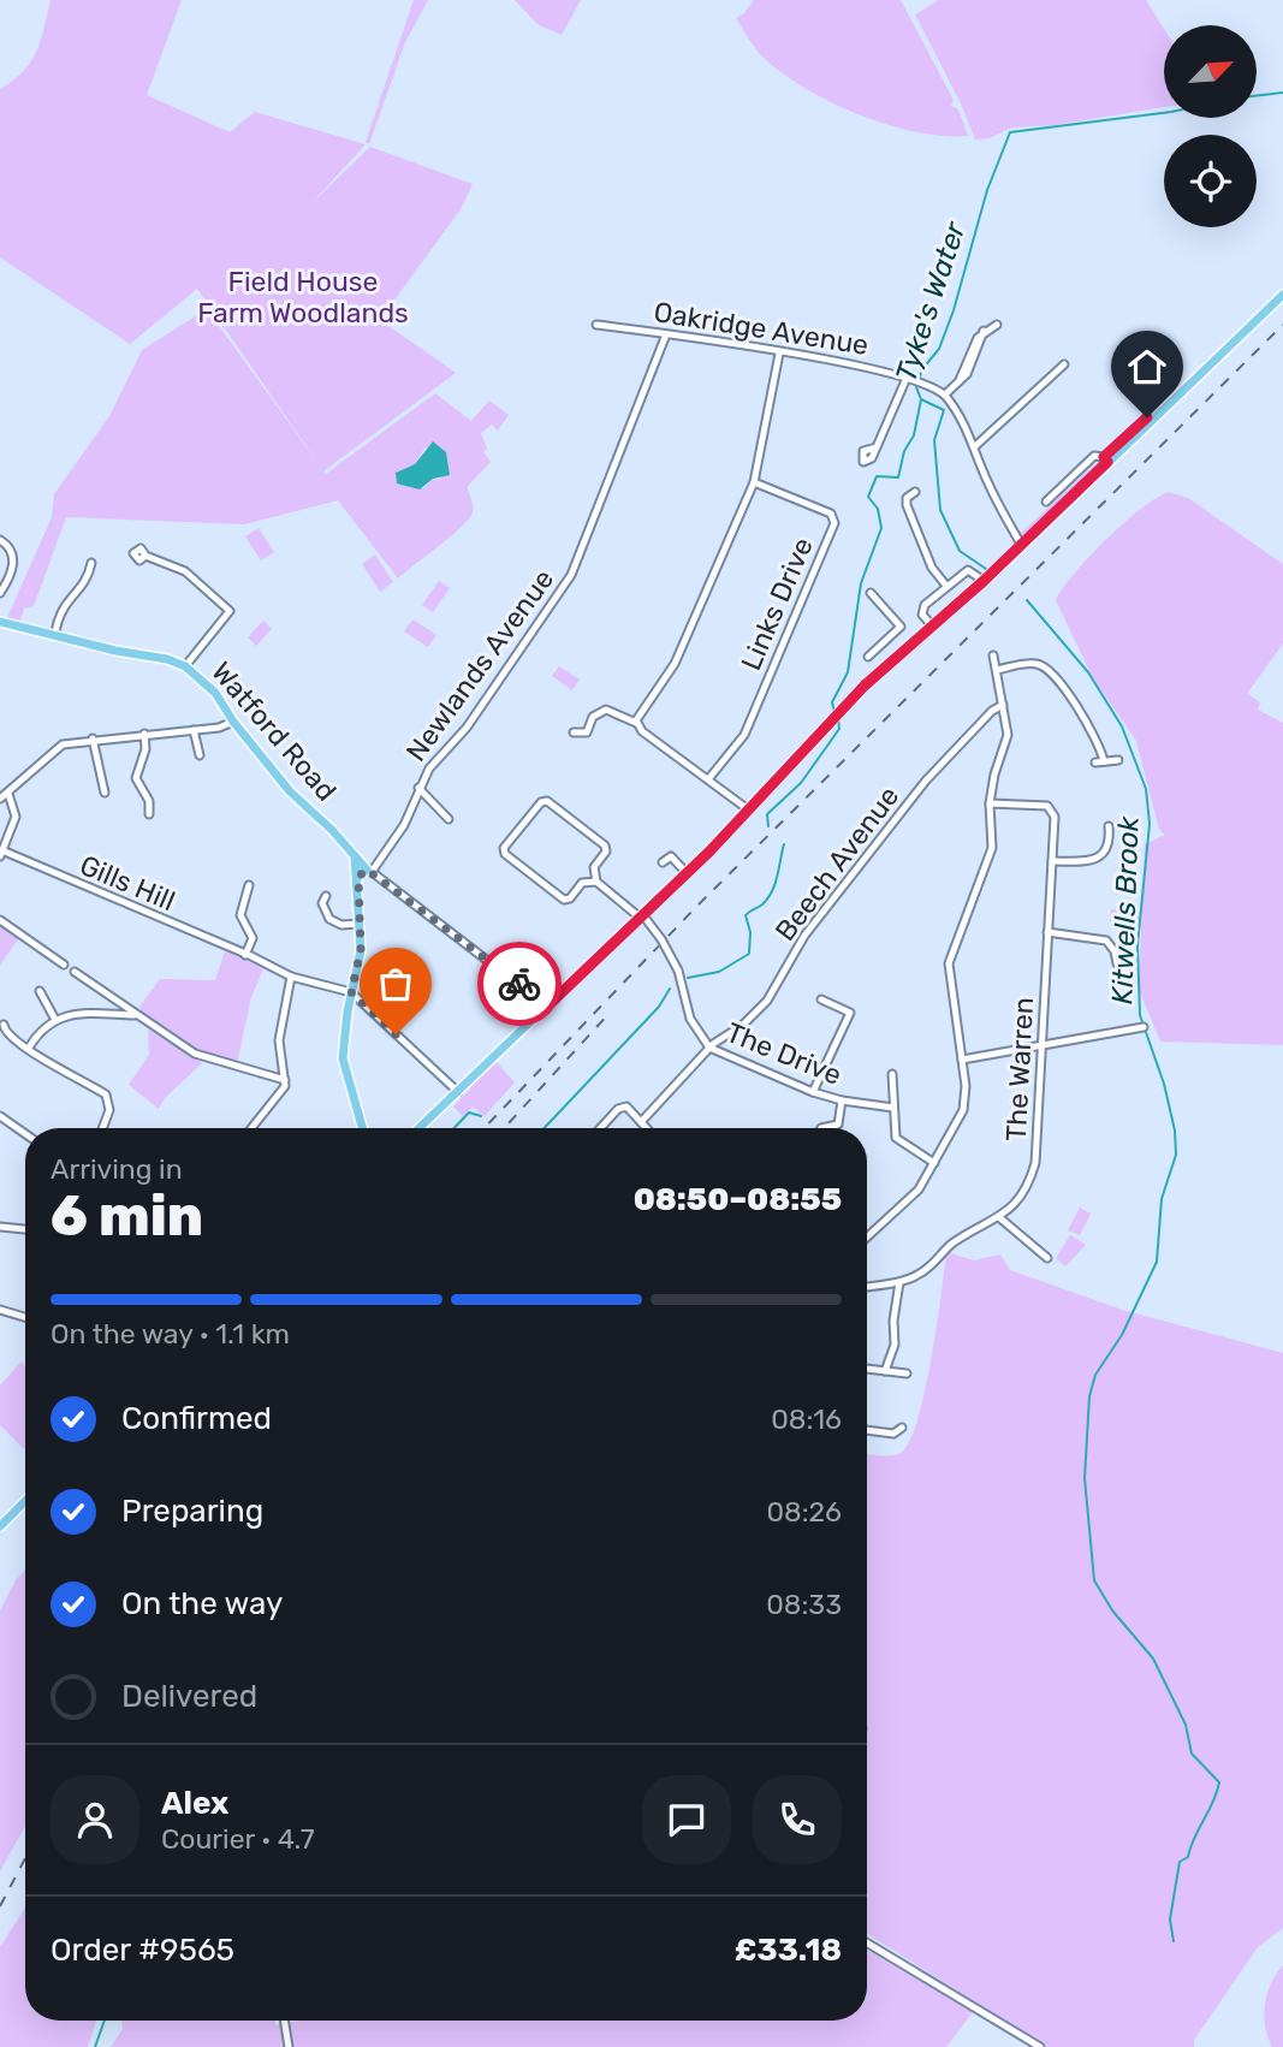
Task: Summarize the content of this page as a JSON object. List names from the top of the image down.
{
  "streets": {
    "main road": ["Watford Road"],
    "street": [
      "Oakridge Avenue",
      "Links Drive",
      "Newlands Avenue",
      "Beech Avenue",
      "Gills Hill",
      "The Drive",
      "The Warren"
    ]
  },
  "crossings": [
    ["Oakridge Avenue", "Newlands Avenue"],
    ["Newlands Avenue", "Watford Road"],
    ["Beech Avenue", "The Drive"]
  ],
  "water": ["Tyke's Water", "Kitwells Brook"],
  "parks": ["Field House Farm Woodlands"],
  "north": "top right",
  "page": {
    "heading": ["6 min", "Arriving in", "08:50–08:55"],
    "panel": [
      "Alex",
      "Courier · 4.7",
      "Order #9565",
      "£33.18"
    ],
    "bar": "On the way · 1.1 km",
    "list": [
      ["Confirmed", "08:16"],
      ["Preparing", "08:26"],
      ["On the way", "08:33"],
      "Delivered"
    ]
  }
}
